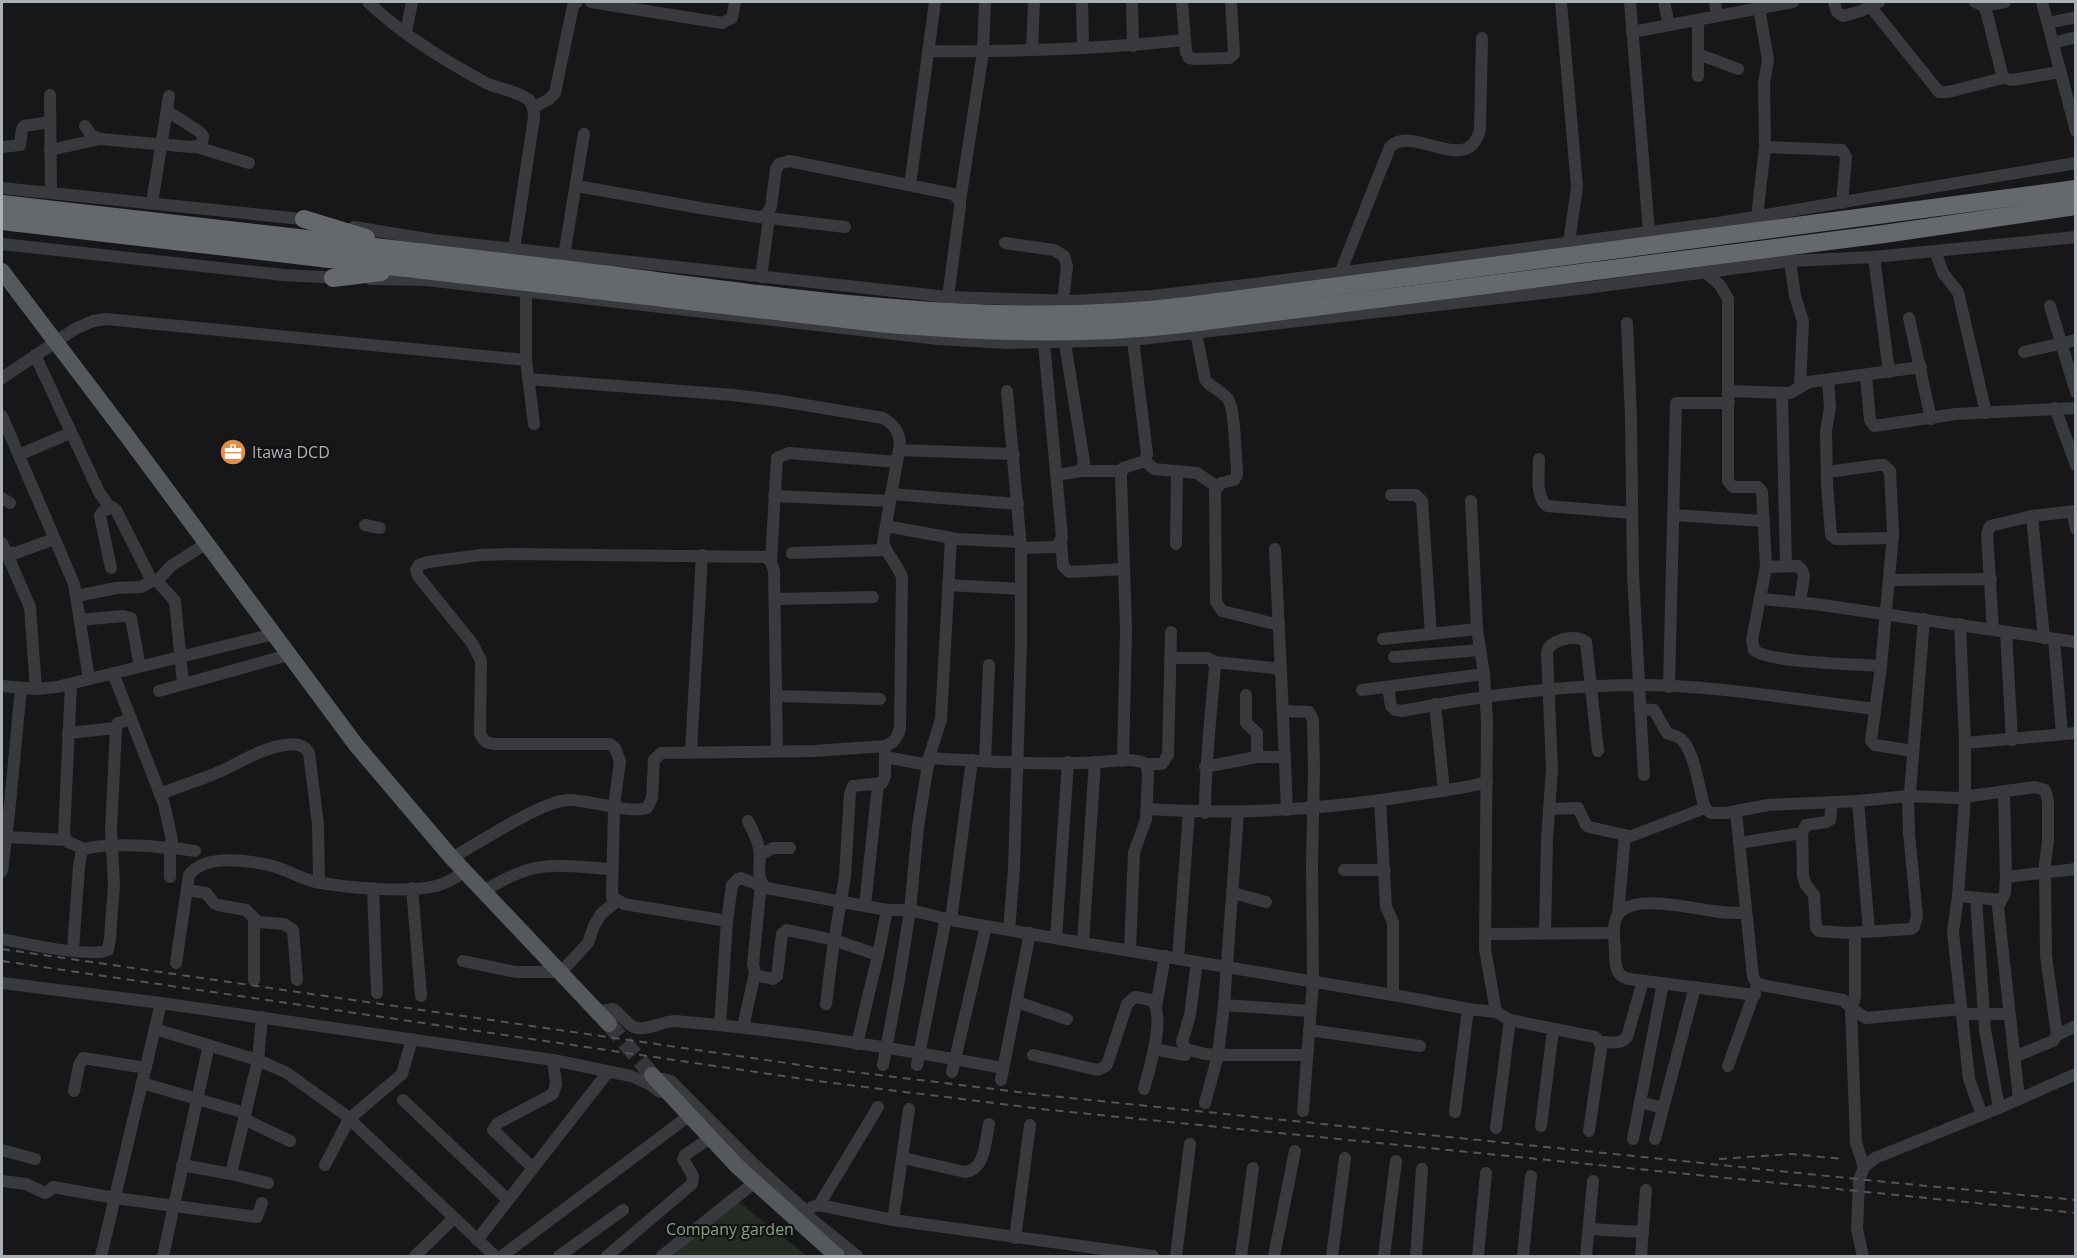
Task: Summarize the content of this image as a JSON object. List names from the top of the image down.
{
  "parks": ["Company garden"],
  "places": {
    "office": ["Itawa DCD"]
  }
}
